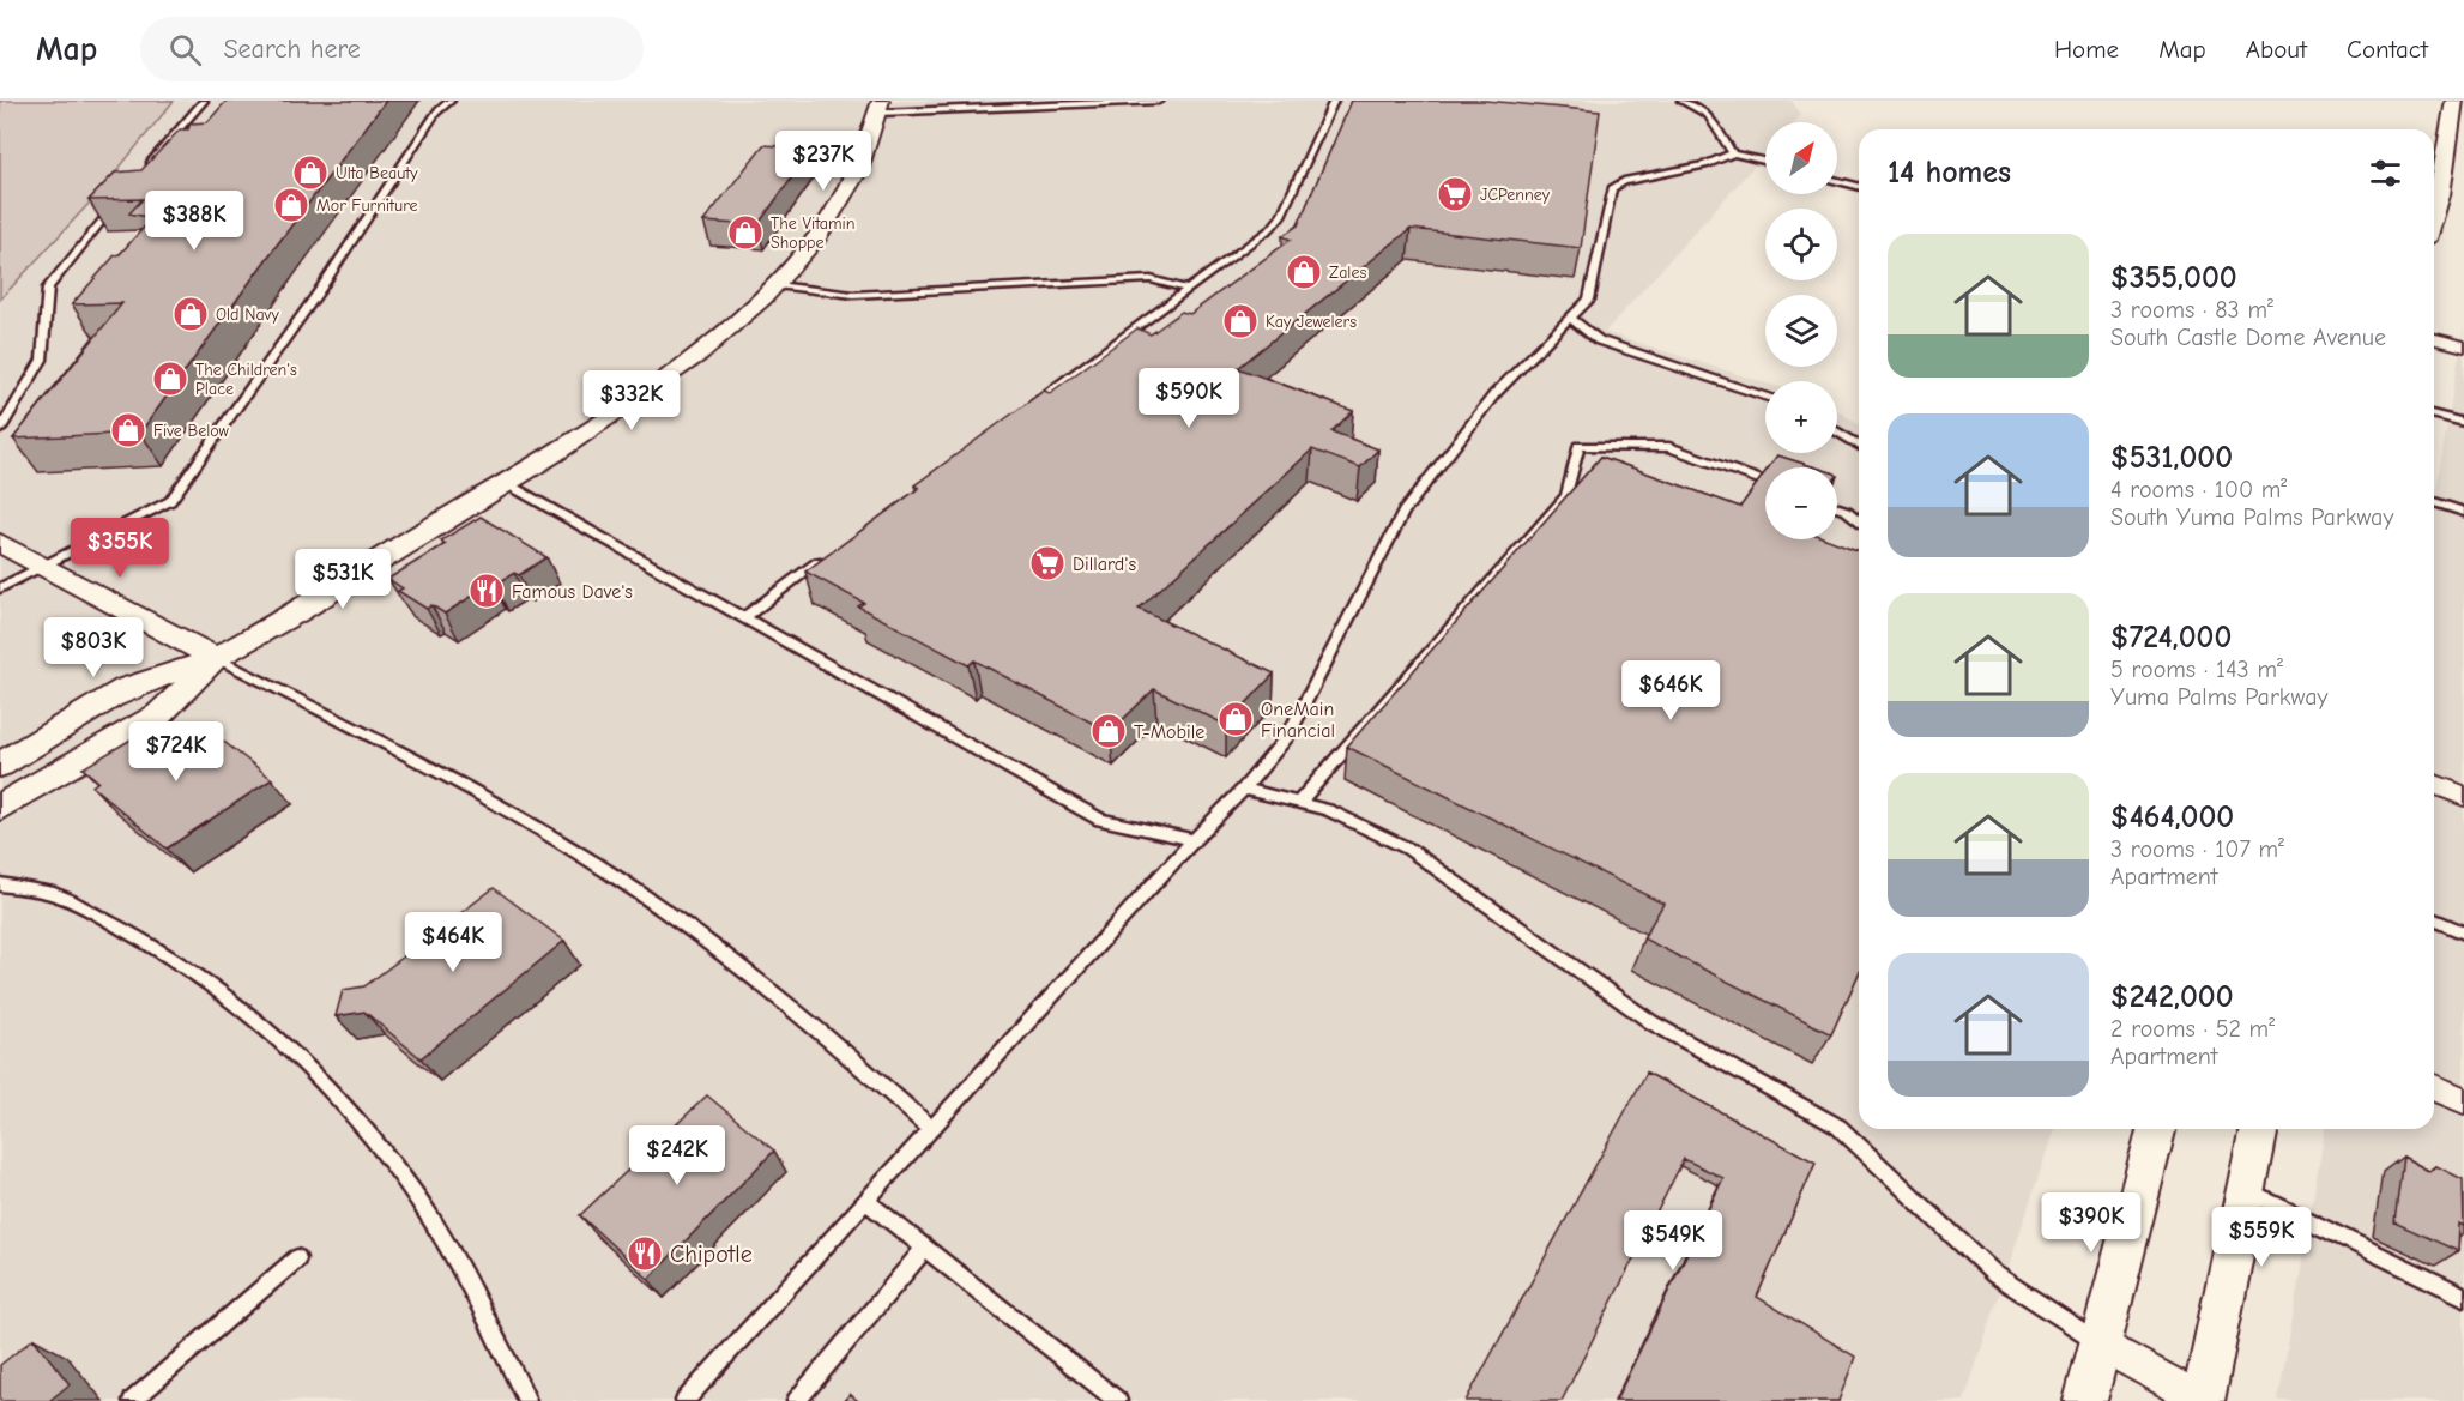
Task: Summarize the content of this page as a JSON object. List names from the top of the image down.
{
  "places": {
    "shop": [
      "Ulta Beauty",
      "Mor Furniture",
      "The Vitamin Shoppe",
      "Zales",
      "Old Navy",
      "Kay Jewelers",
      "The Children's Place",
      "Five Below",
      "OneMain Financial",
      "T-Mobile"
    ],
    "supermarket": ["JCPenney", "Dillard's"],
    "restaurant": ["Famous Dave's", "Chipotle"]
  },
  "north": "top right",
  "page": {
    "header": "Map",
    "search": "Search here",
    "nav": [
      "Home",
      "Map",
      "About",
      "Contact"
    ],
    "map_buttons": ["+", "−"],
    "heading": "14 homes",
    "price": [
      "$237K",
      "$388K",
      "$590K",
      "$332K",
      "$355K",
      "$531K",
      "$803K",
      "$646K",
      "$724K",
      "$464K",
      "$242K",
      "$390K",
      "$559K",
      "$549K"
    ],
    "list": [
      {
        "name": "$355,000",
        "note": "3 rooms · 83 m² · South Castle Dome Avenue"
      },
      {
        "name": "$531,000",
        "note": "4 rooms · 100 m² · South Yuma Palms Parkway"
      },
      {
        "name": "$724,000",
        "note": "5 rooms · 143 m² · Yuma Palms Parkway"
      },
      {
        "name": "$464,000",
        "note": "3 rooms · 107 m² · Apartment"
      },
      {
        "name": "$242,000",
        "note": "2 rooms · 52 m² · Apartment"
      }
    ]
  }
}
